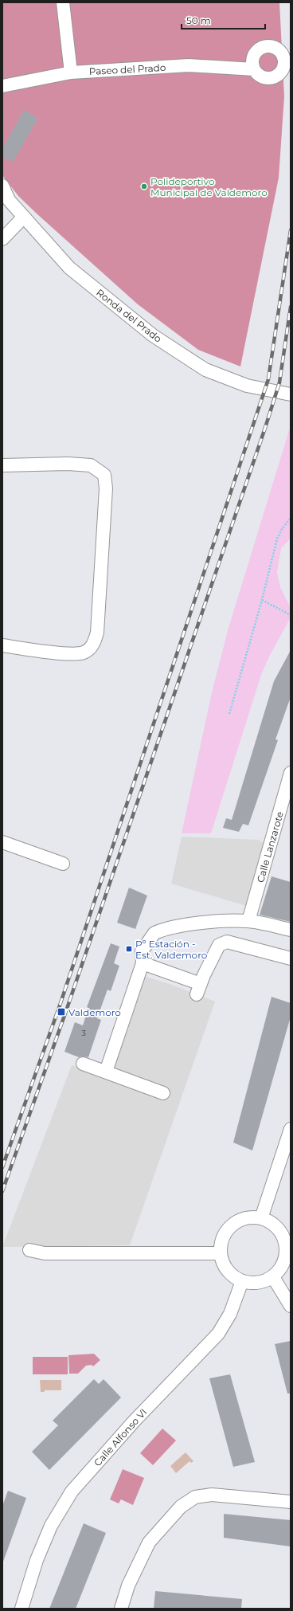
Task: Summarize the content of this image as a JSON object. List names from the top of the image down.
{
  "streets": {
    "street": [
      "Paseo del Prado",
      "Ronda del Prado",
      "Calle Lanzarote",
      "Calle Alfonso VI"
    ]
  },
  "places": {
    "other": ["Polideportivo Municipal de Valdemoro"],
    "transit": ["Pº Estación - Est. Valdemoro", "Valdemoro"]
  },
  "house_numbers": ["3"],
  "scale_bar": "50 m"
}
